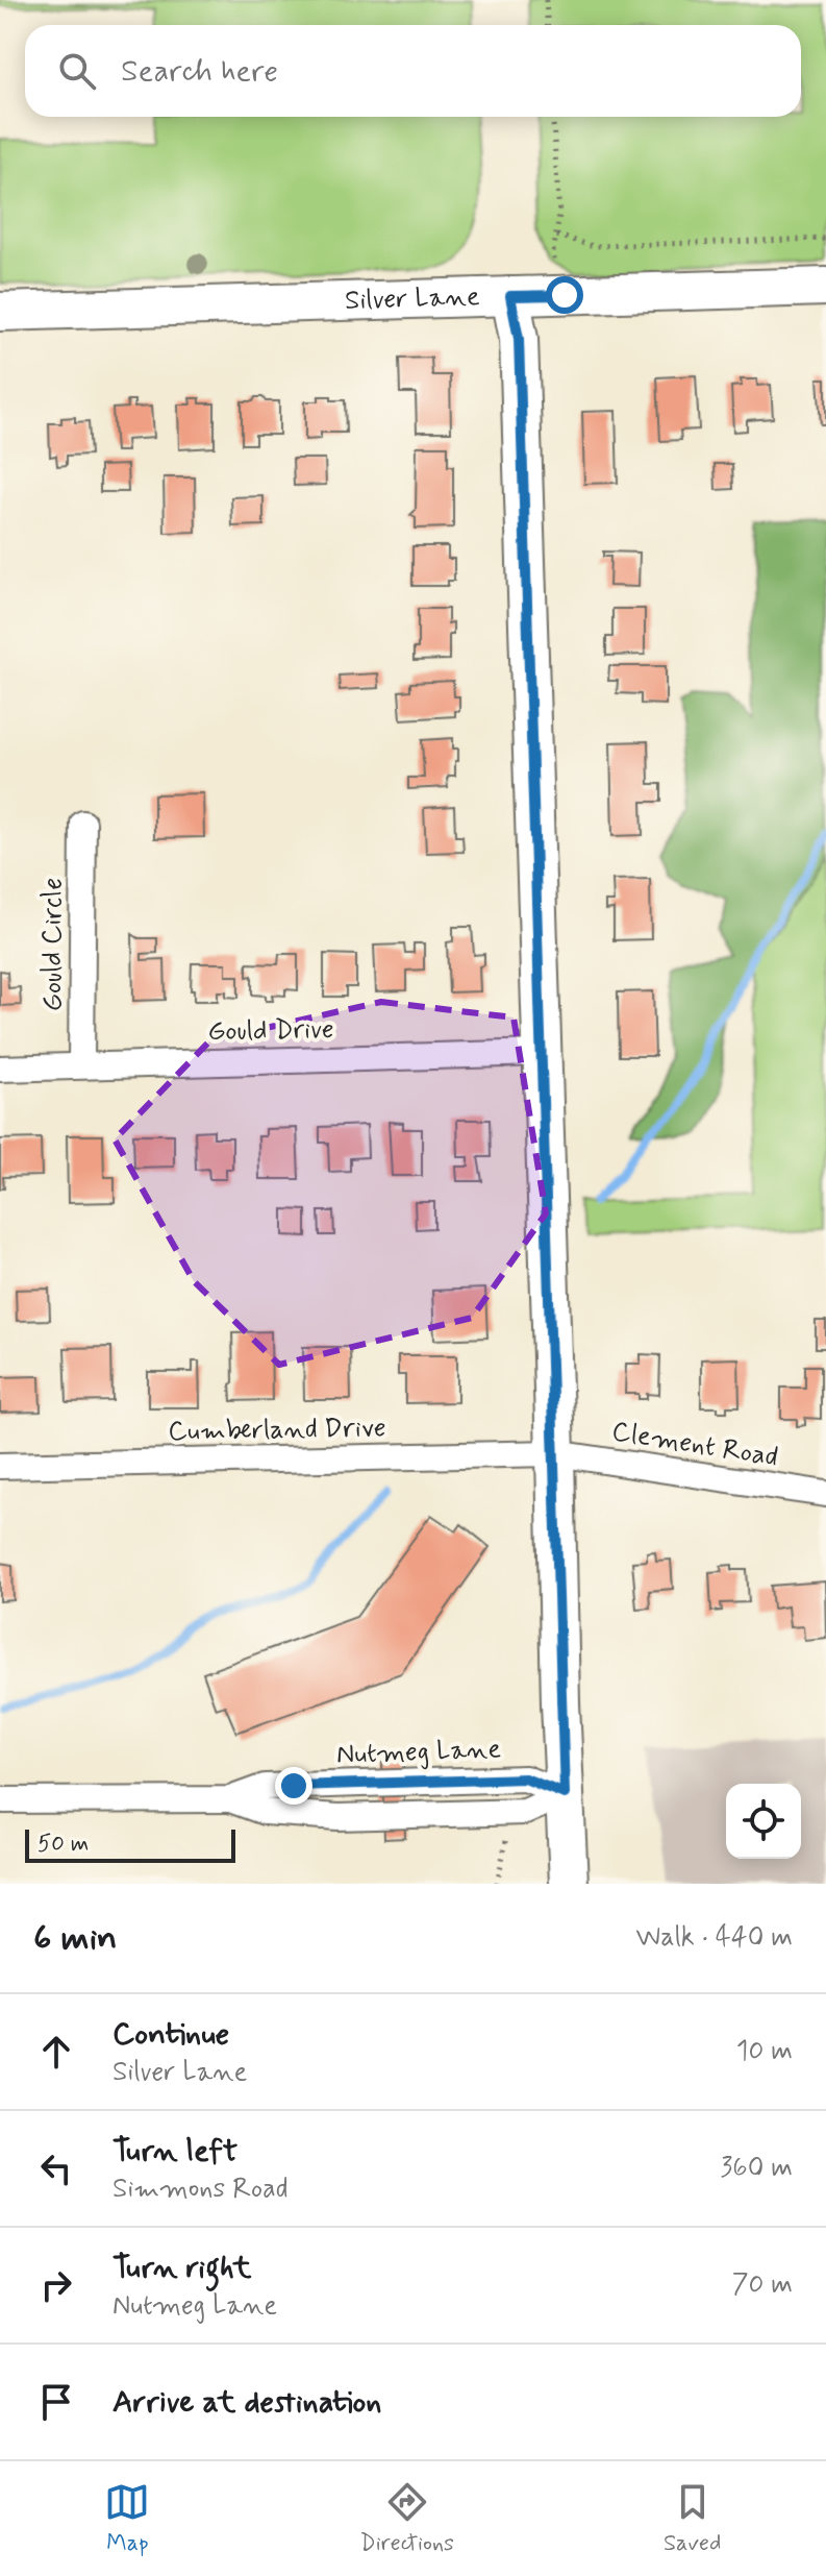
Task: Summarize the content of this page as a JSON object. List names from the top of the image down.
{
  "streets": {
    "main road": ["Silver Lane"],
    "street": [
      "Gould Circle",
      "Gould Drive",
      "Cumberland Drive",
      "Clement Road",
      "Nutmeg Lane"
    ]
  },
  "crossings": [
    ["Gould Circle", "Gould Drive"],
    ["Cumberland Drive", "Clement Road"]
  ],
  "scale_bar": "50 m",
  "page": {
    "search": "Search here",
    "scale": "50 m",
    "heading": ["6 min", "Walk · 440 m"],
    "list": [
      ["Continue", "Silver Lane", "10 m"],
      ["Turn left", "Simmons Road", "360 m"],
      ["Turn right", "Nutmeg Lane", "70 m"],
      "Arrive at destination"
    ],
    "nav": ["Map", "Directions", "Saved"]
  }
}
